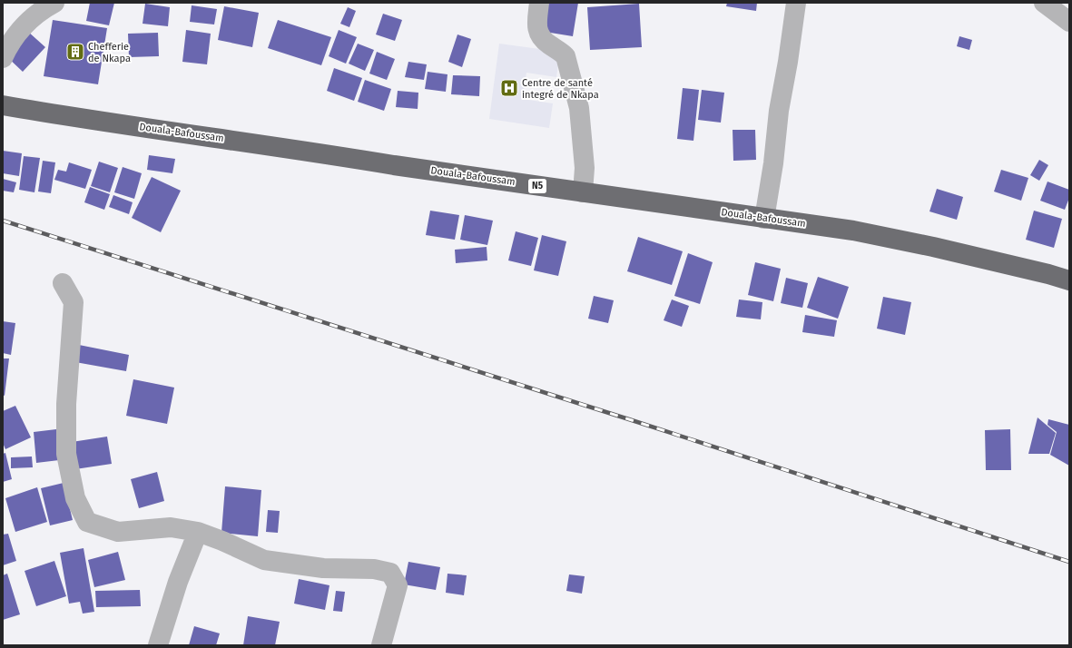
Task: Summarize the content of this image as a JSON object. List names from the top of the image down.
{
  "streets": {
    "highway": ["Douala-Bafoussam", "N5"]
  },
  "places": {
    "building": ["Chefferie de Nkapa"],
    "hospital": ["Centre de santé integré de Nkapa"]
  }
}
